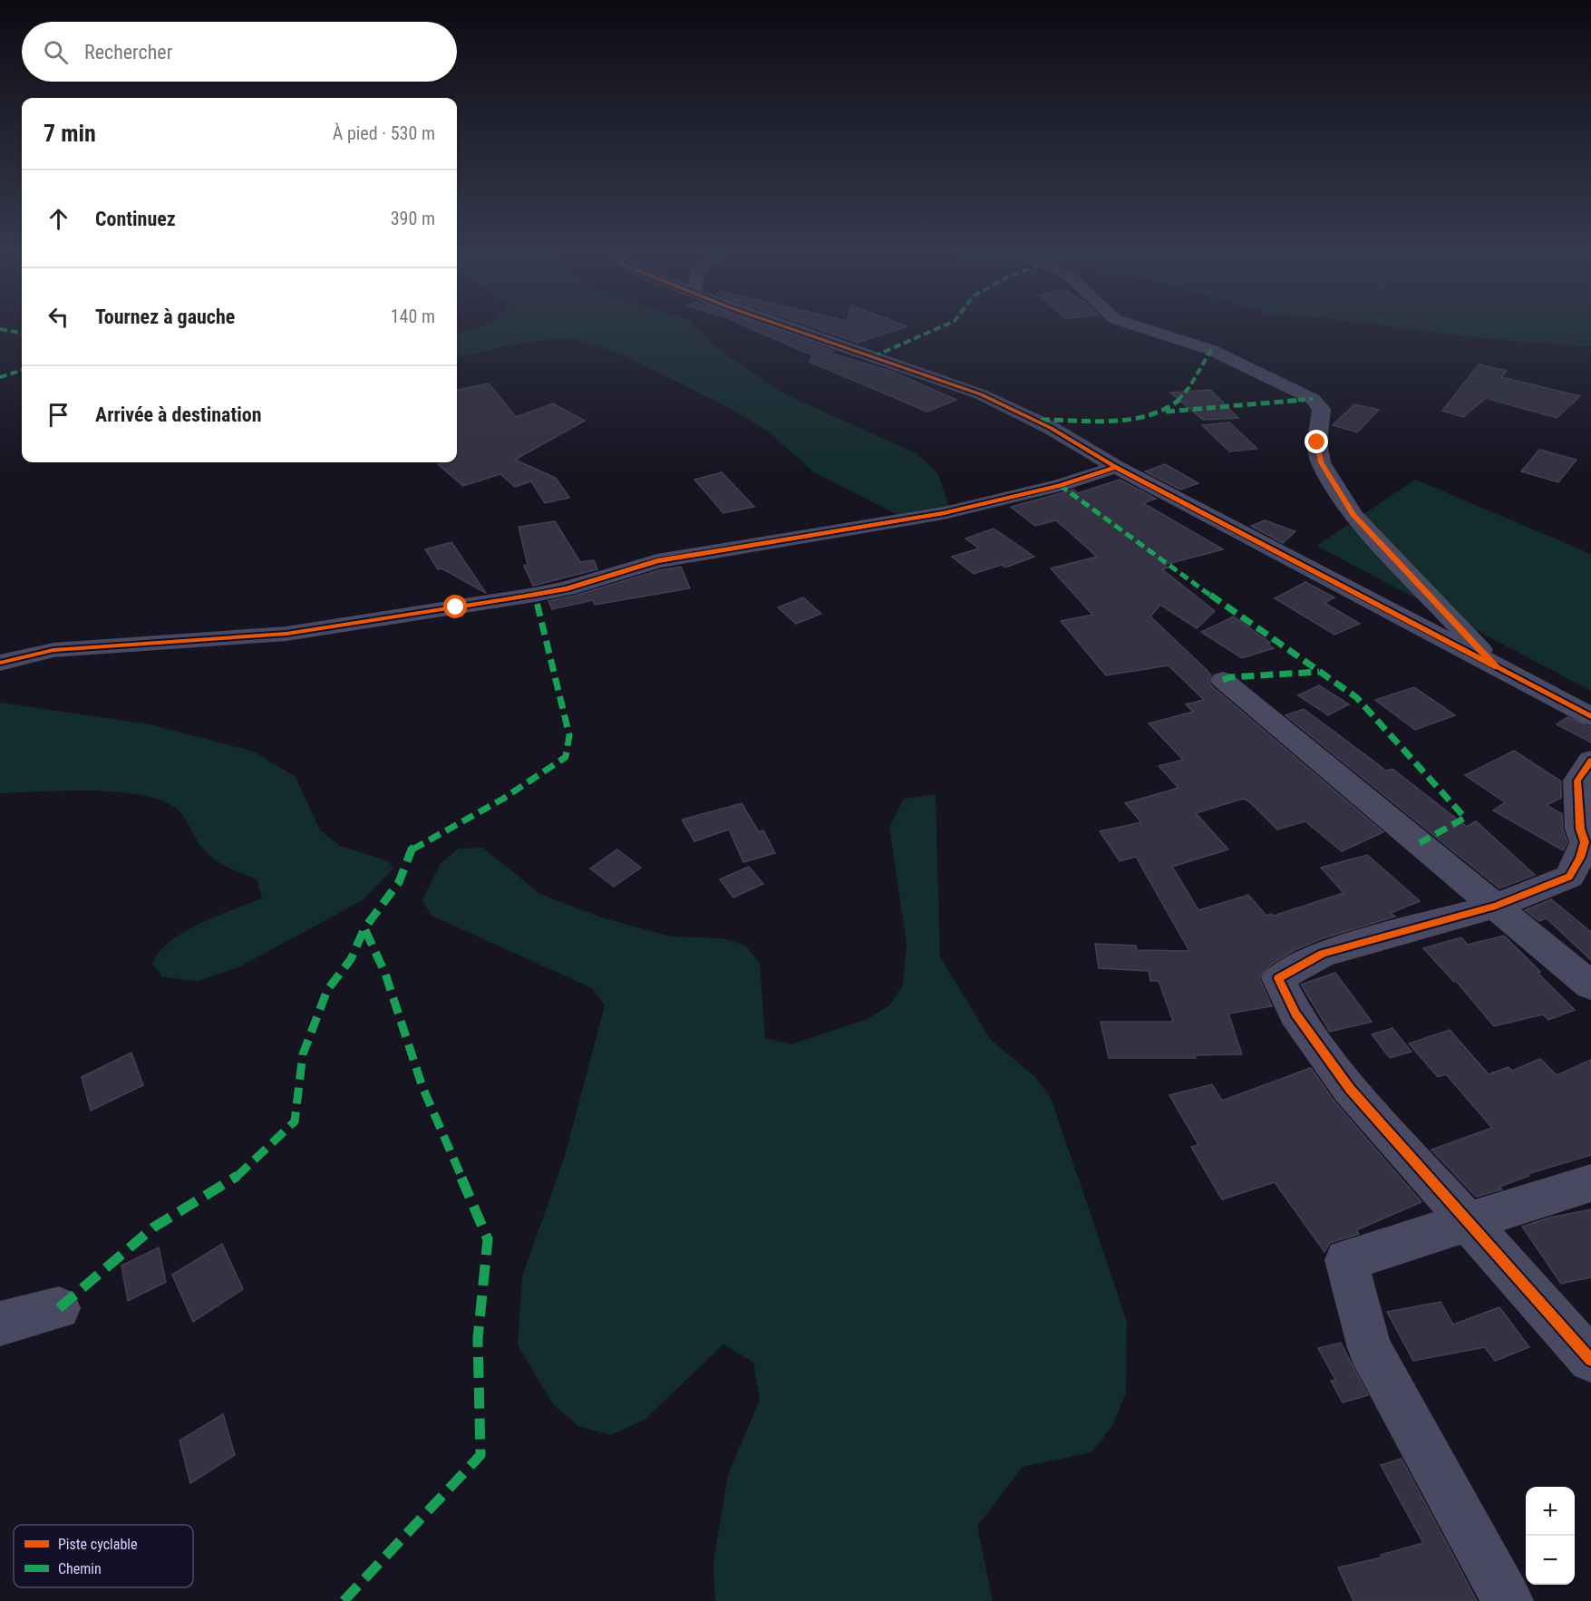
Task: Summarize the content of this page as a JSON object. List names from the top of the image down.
{
  "legend": ["Piste cyclable", "Chemin"],
  "page": {
    "search": "Rechercher",
    "heading": ["7 min", "À pied · 530 m"],
    "list": [
      ["Continuez", "390 m"],
      ["Tournez à gauche", "140 m"],
      "Arrivée à destination"
    ],
    "map_buttons": ["+", "−"]
  }
}
